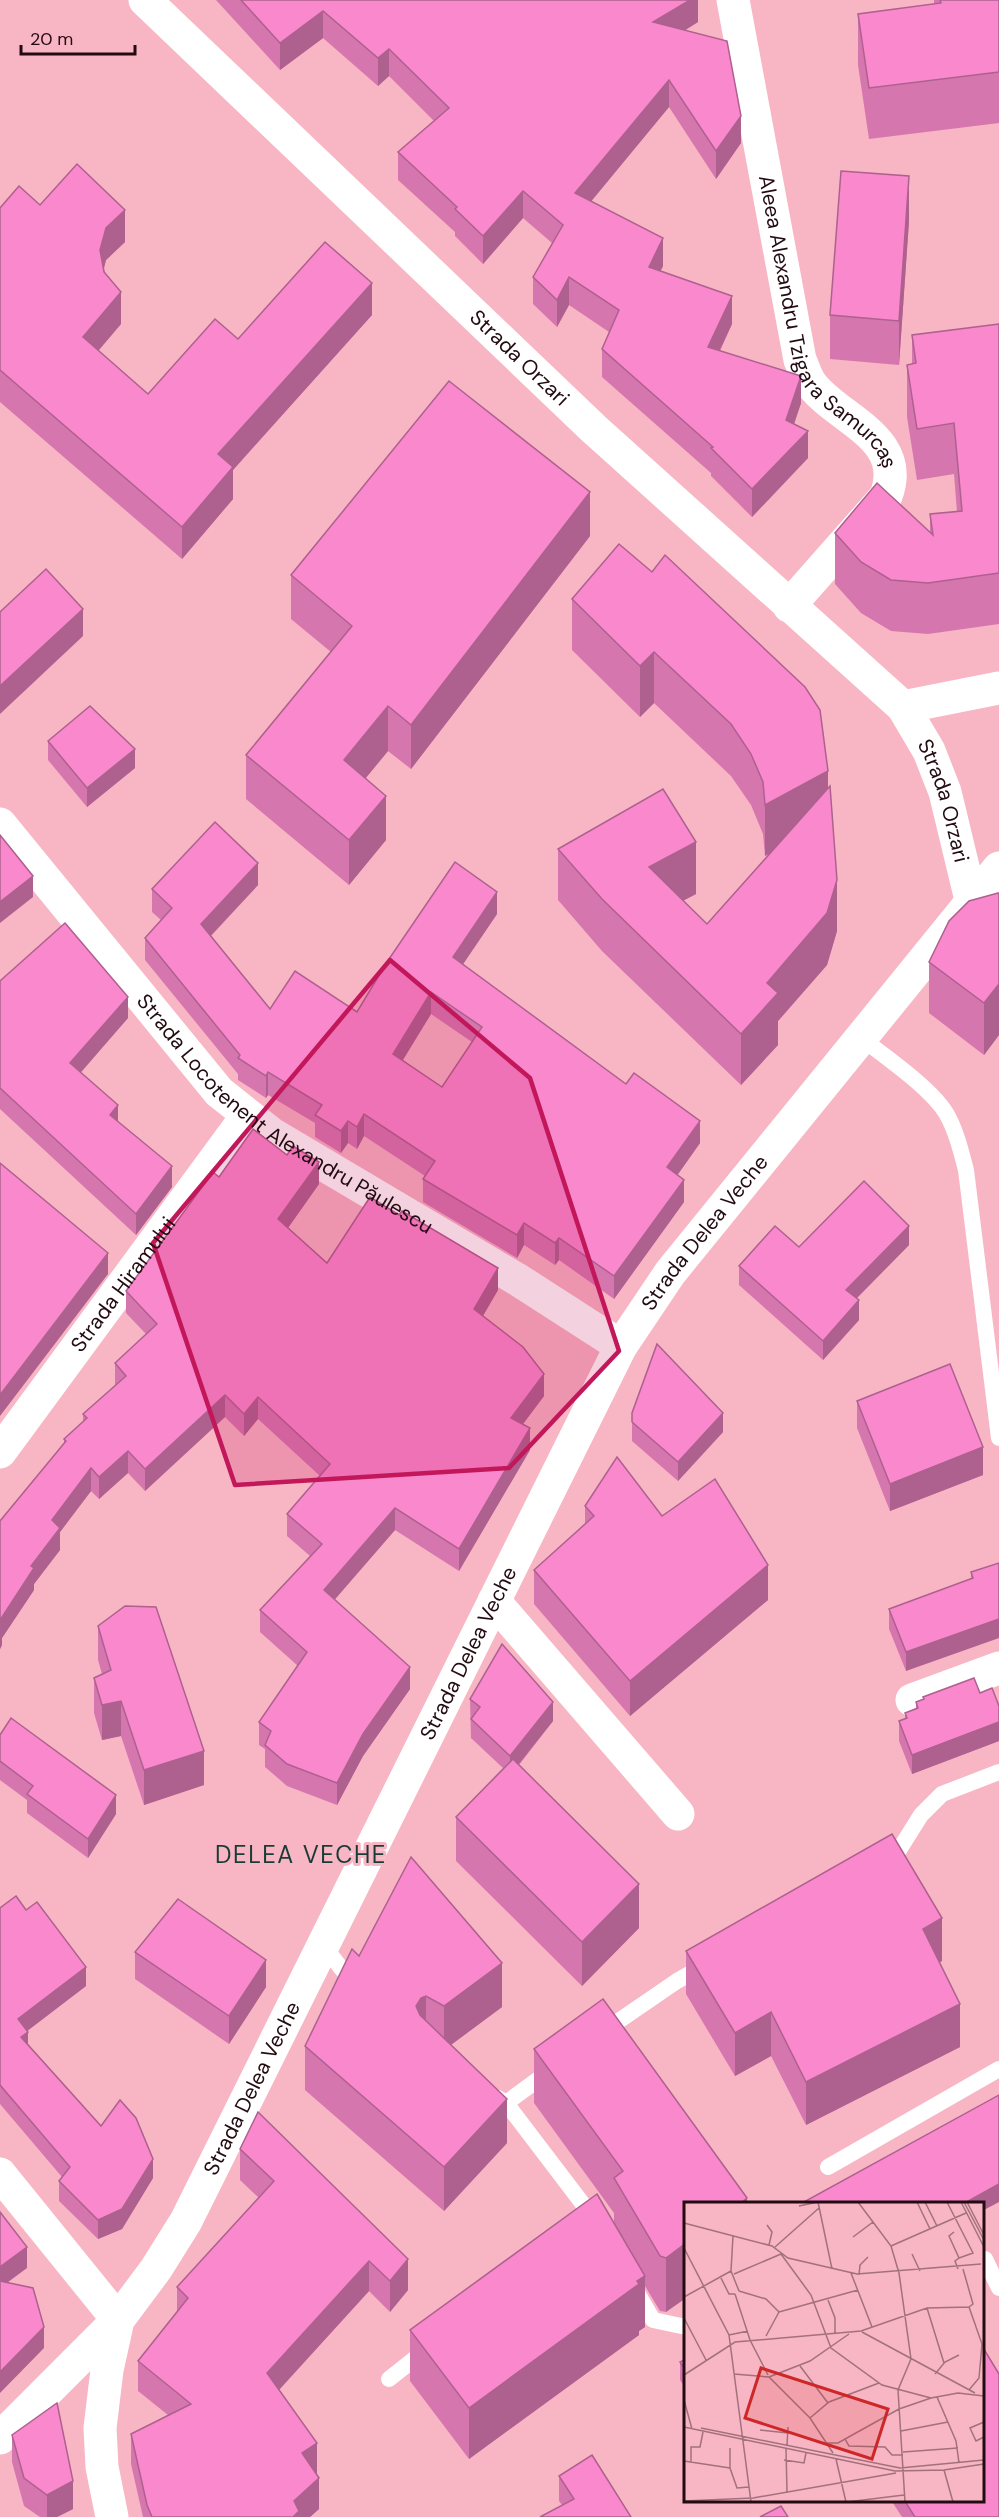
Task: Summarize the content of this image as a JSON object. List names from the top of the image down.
{
  "streets": {
    "street": [
      "Aleea Alexandru Tzigara Samurcaș",
      "Strada Orzari",
      "Strada Locotenent Alexandru Păulescu",
      "Strada Delea Veche",
      "Strada Hiramului"
    ]
  },
  "crossings": [
    ["Aleea Alexandru Tzigara Samurcaș", "Strada Orzari"],
    ["Strada Orzari", "Strada Delea Veche"],
    ["Strada Locotenent Alexandru Păulescu", "Strada Delea Veche"],
    ["Strada Locotenent Alexandru Păulescu", "Strada Hiramului"]
  ],
  "districts": ["DELEA VECHE"],
  "scale_bar": "20 m"
}
